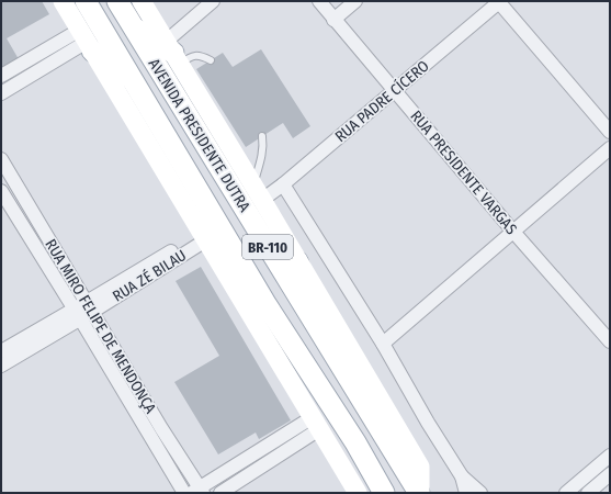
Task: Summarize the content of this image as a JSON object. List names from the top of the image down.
{
  "streets": {
    "main road": ["AVENIDA PRESIDENTE DUTRA", "BR-110"],
    "street": [
      "RUA PADRE CÍCERO",
      "RUA PRESIDENTE VARGAS",
      "RUA ZÉ BILAU",
      "RUA MIRO FELIPE DE MENDONÇA"
    ]
  },
  "crossings": [
    ["RUA PADRE CÍCERO", "AVENIDA PRESIDENTE DUTRA"],
    ["RUA PADRE CÍCERO", "RUA PRESIDENTE VARGAS"],
    ["RUA ZÉ BILAU", "RUA MIRO FELIPE DE MENDONÇA"]
  ]
}
